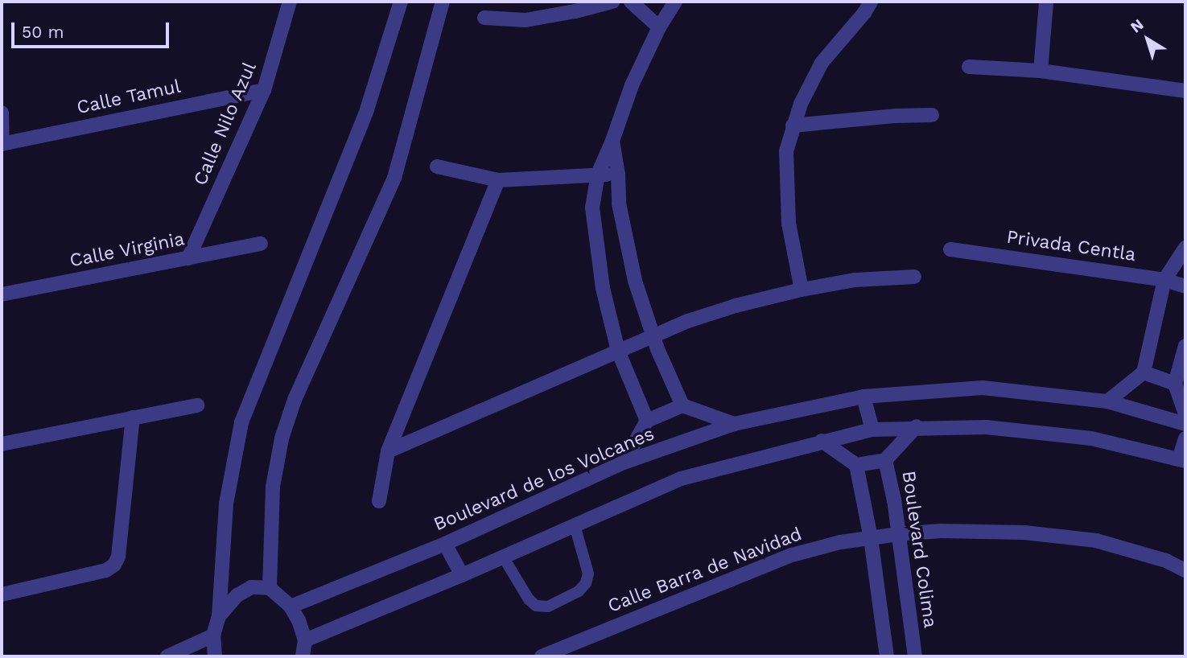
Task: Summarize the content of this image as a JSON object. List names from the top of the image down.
{
  "streets": {
    "street": [
      "Calle Tamul",
      "Calle Nilo Azul",
      "Privada Centla",
      "Calle Virginia",
      "Boulevard de los Volcanes",
      "Boulevard Colima",
      "Calle Barra de Navidad"
    ]
  },
  "crossings": [
    ["Calle Tamul", "Calle Nilo Azul"],
    ["Calle Nilo Azul", "Calle Virginia"],
    ["Boulevard Colima", "Calle Barra de Navidad"]
  ],
  "scale_bar": "50 m",
  "north": "top left"
}
